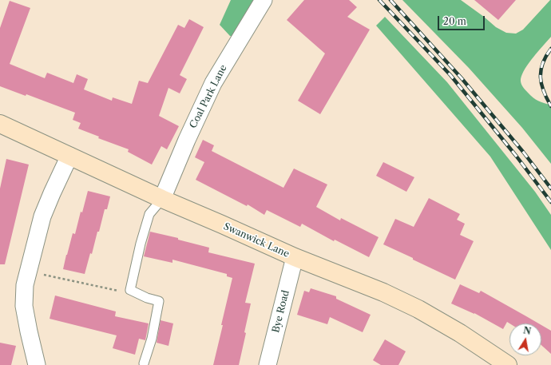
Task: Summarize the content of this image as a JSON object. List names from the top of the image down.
{
  "streets": {
    "street": ["Coal Park Lane", "Swanwick Lane", "Bye Road"]
  },
  "crossings": [
    ["Coal Park Lane", "Swanwick Lane"],
    ["Swanwick Lane", "Bye Road"]
  ],
  "scale_bar": "20 m",
  "north": "top"
}
